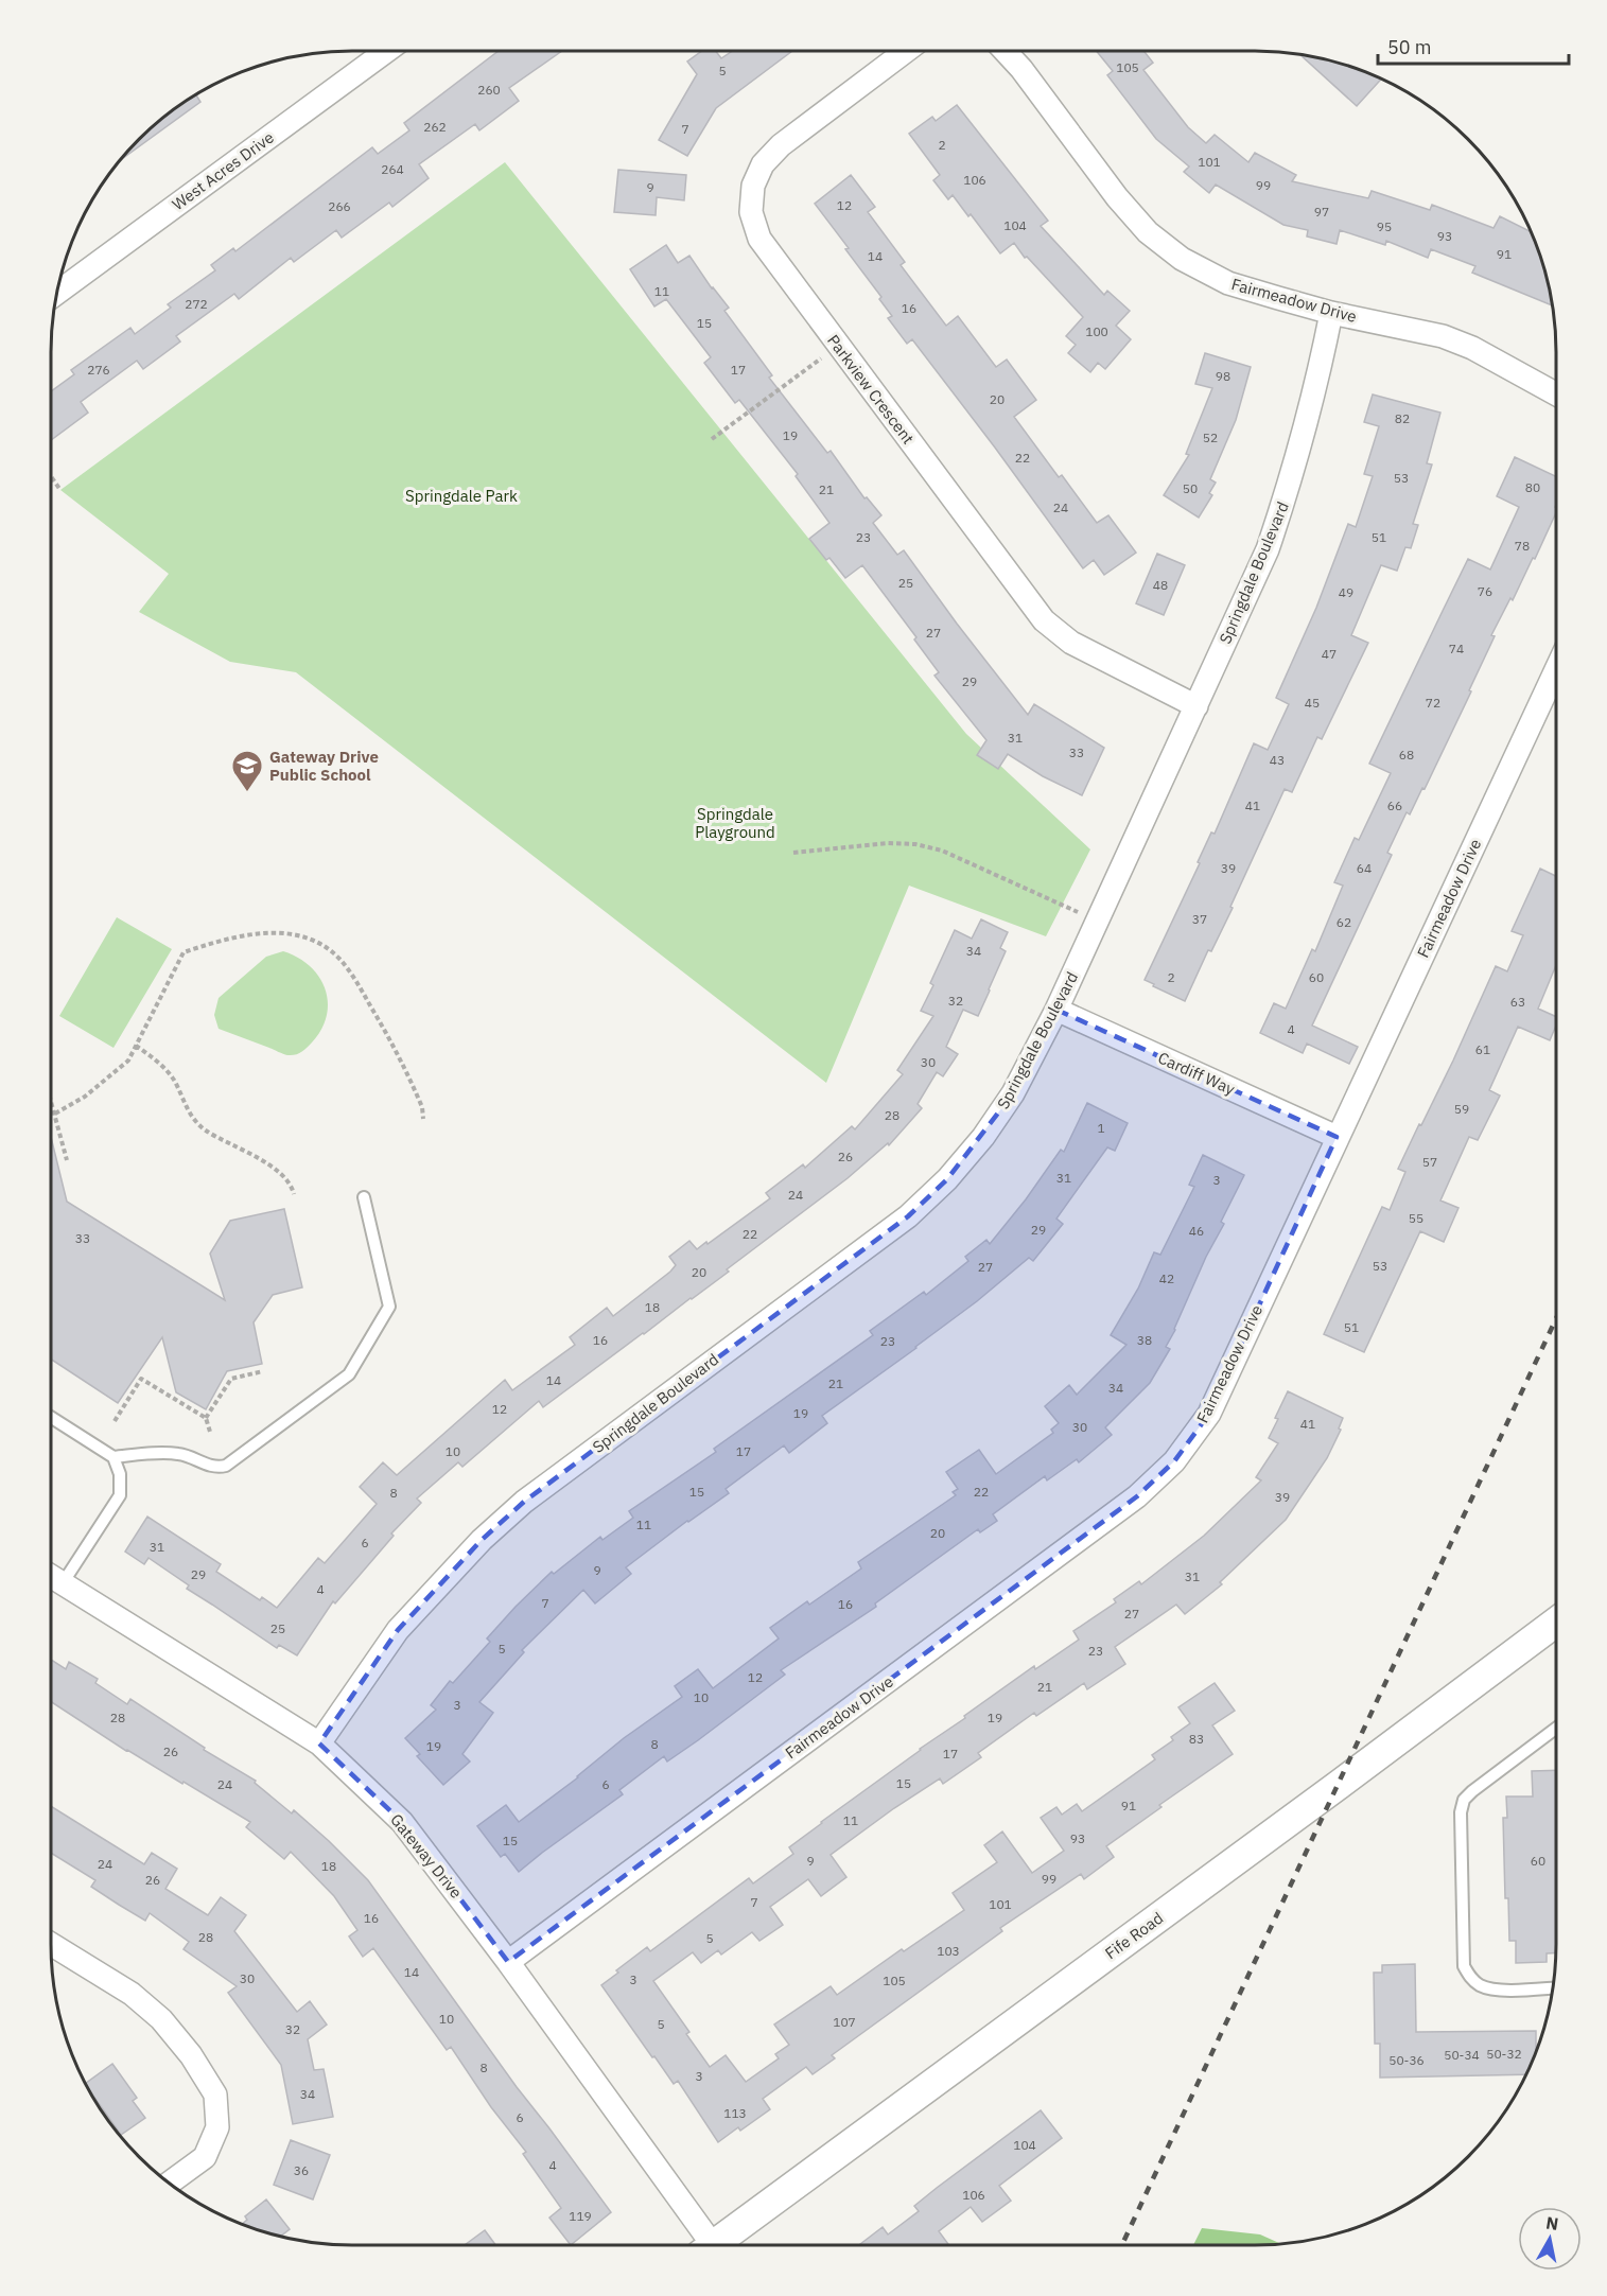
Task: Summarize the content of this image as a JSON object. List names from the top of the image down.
{
  "streets": {
    "street": [
      "West Acres Drive",
      "Fairmeadow Drive",
      "Parkview Crescent",
      "Springdale Boulevard",
      "Cardiff Way",
      "Gateway Drive",
      "Fife Road"
    ]
  },
  "crossings": [
    ["Fairmeadow Drive", "Springdale Boulevard"],
    ["Fairmeadow Drive", "Cardiff Way"],
    ["Fairmeadow Drive", "Gateway Drive"],
    ["Parkview Crescent", "Springdale Boulevard"],
    ["Springdale Boulevard", "Cardiff Way"],
    ["Springdale Boulevard", "Gateway Drive"]
  ],
  "parks": ["Springdale Park", "Springdale Playground"],
  "places": {
    "school or university": ["Gateway Drive Public School"]
  },
  "house_numbers": [
    "105",
    "5",
    "260",
    "262",
    "7",
    "2",
    "101",
    "264",
    "106",
    "99",
    "9",
    "12",
    "266",
    "97",
    "104",
    "95",
    "93",
    "91",
    "14",
    "11",
    "272",
    "16",
    "15",
    "100",
    "276",
    "17",
    "98",
    "20",
    "82",
    "19",
    "52",
    "22",
    "53",
    "80",
    "50",
    "21",
    "24",
    "23",
    "51",
    "78",
    "25",
    "48",
    "76",
    "49",
    "27",
    "74",
    "47",
    "29",
    "45",
    "72",
    "31",
    "33",
    "68",
    "43",
    "41",
    "66",
    "39",
    "64",
    "37",
    "62",
    "34",
    "2",
    "60",
    "32",
    "63",
    "4",
    "61",
    "30",
    "59",
    "28",
    "1",
    "26",
    "57",
    "31",
    "3",
    "24",
    "55",
    "29",
    "46",
    "22",
    "33",
    "53",
    "27",
    "20",
    "42",
    "18",
    "51",
    "16",
    "38",
    "23",
    "14",
    "21",
    "34",
    "12",
    "19",
    "41",
    "30",
    "10",
    "17",
    "15",
    "22",
    "8",
    "39",
    "11",
    "20",
    "6",
    "31",
    "9",
    "29",
    "31",
    "4",
    "7",
    "16",
    "27",
    "25",
    "5",
    "23",
    "12",
    "21",
    "10",
    "3",
    "28",
    "19",
    "83",
    "8",
    "19",
    "26",
    "17",
    "15",
    "24",
    "6",
    "91",
    "11",
    "93",
    "15",
    "9",
    "60",
    "24",
    "18",
    "99",
    "26",
    "7",
    "101",
    "16",
    "28",
    "5",
    "103",
    "14",
    "30",
    "3",
    "105",
    "10",
    "107",
    "5",
    "32",
    "50-32",
    "50-34",
    "50-36",
    "8",
    "3",
    "34",
    "113",
    "6",
    "104",
    "4",
    "36",
    "106",
    "119"
  ],
  "scale_bar": "50 m",
  "north": "top"
}
